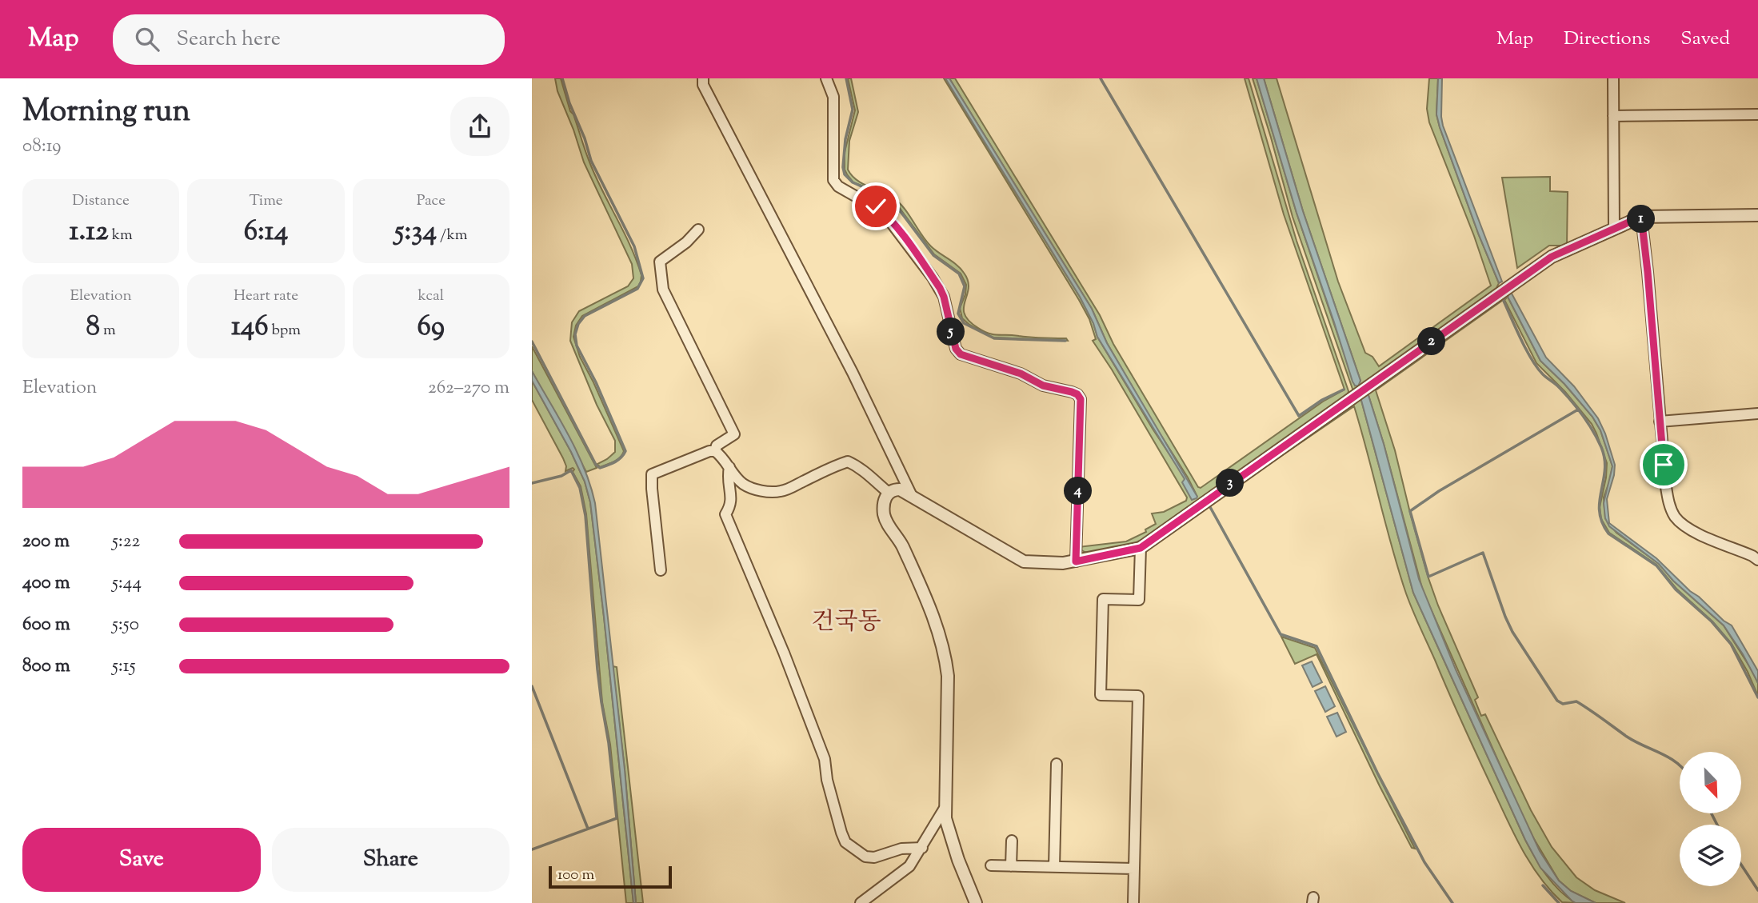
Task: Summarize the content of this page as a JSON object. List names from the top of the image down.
{
  "districts": ["건국동"],
  "scale_bar": "100 m",
  "north": "bottom right",
  "page": {
    "header": "Map",
    "search": "Search here",
    "nav": ["Map", "Directions", "Saved"],
    "heading": ["Morning run", "08:19"],
    "stats": [
      ["Distance", "1.12 km"],
      ["Time", "6:14"],
      ["Pace", "5:34 /km"],
      ["Elevation", "8 m"],
      ["Heart rate", "146 bpm"],
      ["kcal", "69"]
    ],
    "pins": [
      "1",
      "5",
      "2",
      "3",
      "4"
    ],
    "chart": ["Elevation", "262–270 m"],
    "list": [
      {
        "name": "200 m",
        "note": "5:22"
      },
      {
        "name": "400 m",
        "note": "5:44"
      },
      {
        "name": "600 m",
        "note": "5:50"
      },
      {
        "name": "800 m",
        "note": "5:15"
      }
    ],
    "buttons": ["Save", "Share"],
    "scale": "100 m"
  }
}
